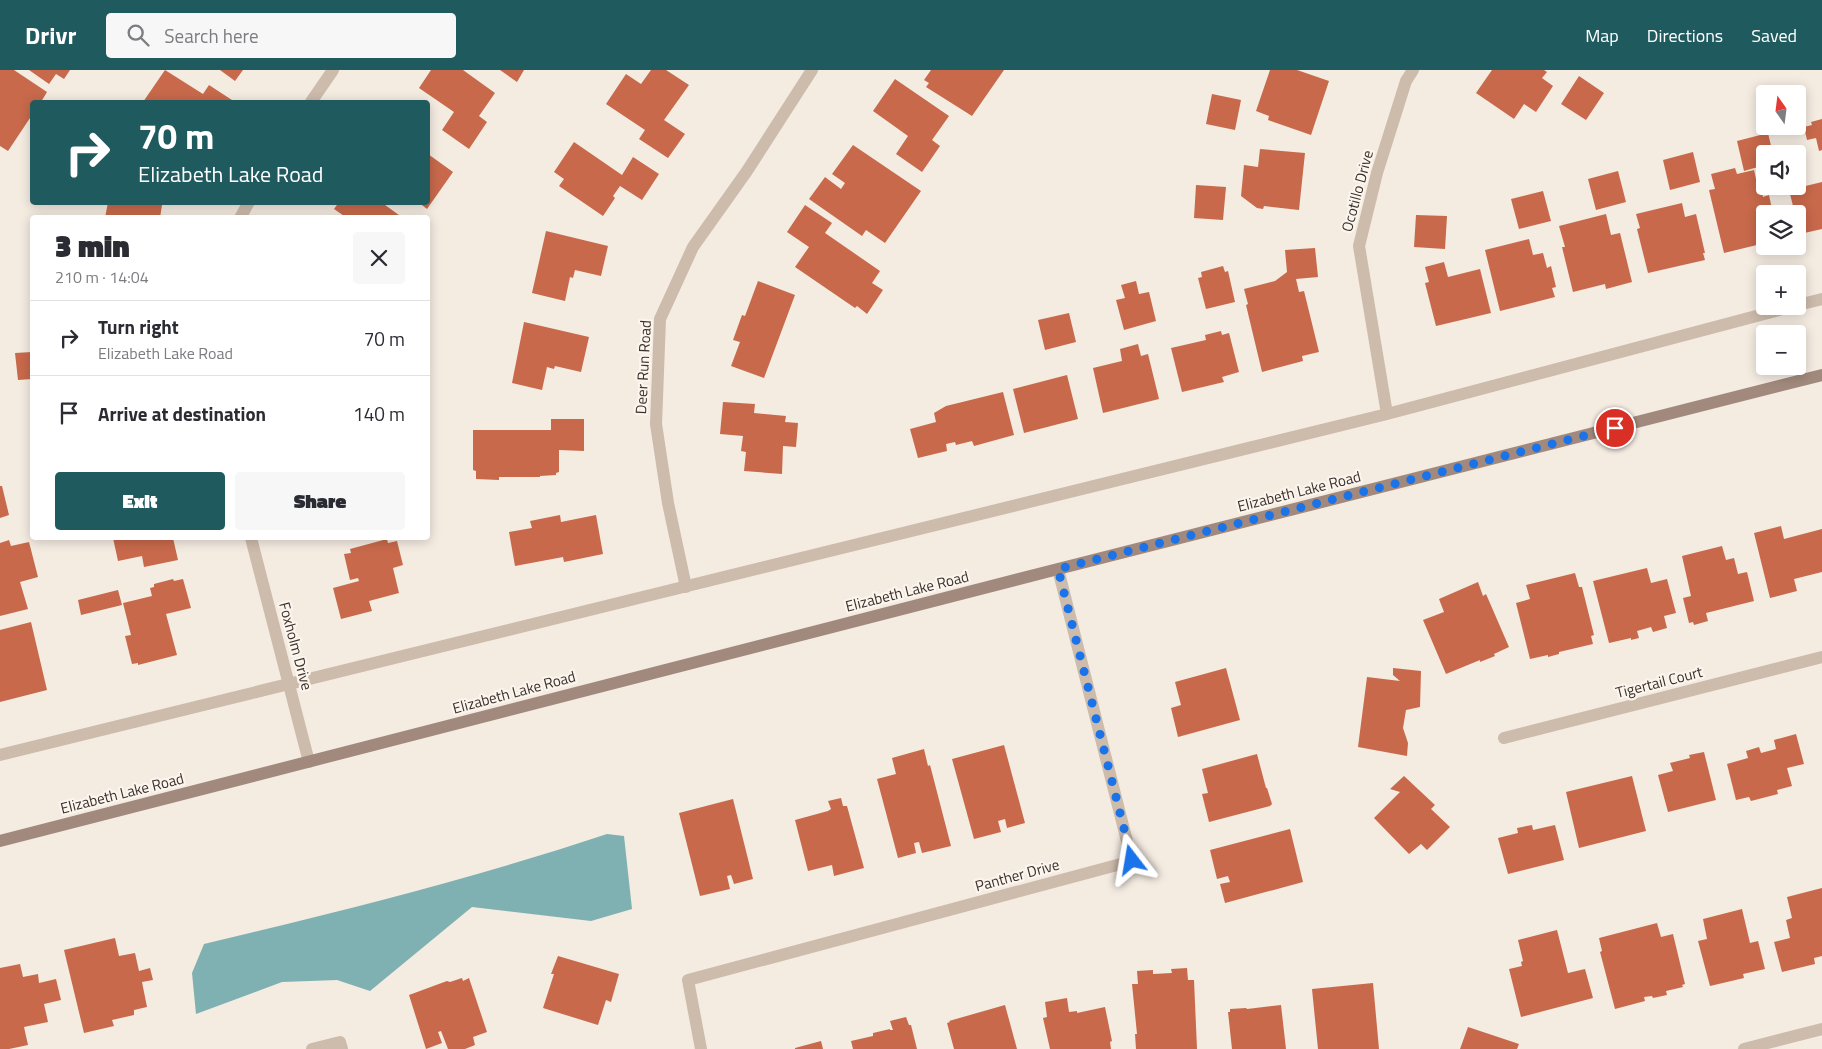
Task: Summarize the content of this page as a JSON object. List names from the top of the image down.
{
  "streets": {
    "main road": ["Elizabeth Lake Road"],
    "street": [
      "Ocotillo Drive",
      "Deer Run Road",
      "Foxholm Drive",
      "Tigertail Court",
      "Panther Drive"
    ]
  },
  "crossings": [
    ["Elizabeth Lake Road", "Foxholm Drive"],
    ["Elizabeth Lake Road", "Panther Drive"]
  ],
  "north": "top",
  "page": {
    "header": "Drivr",
    "search": "Search here",
    "nav": ["Map", "Directions", "Saved"],
    "map_buttons": ["+", "−"],
    "turn": ["70 m", "Elizabeth Lake Road"],
    "heading": ["3 min", "210 m · 14:04"],
    "list": [
      {
        "name": "Turn right",
        "note": "Elizabeth Lake Road",
        "value": "70 m"
      },
      {
        "name": "Arrive at destination",
        "value": "140 m"
      }
    ],
    "buttons": ["Exit", "Share"]
  }
}
